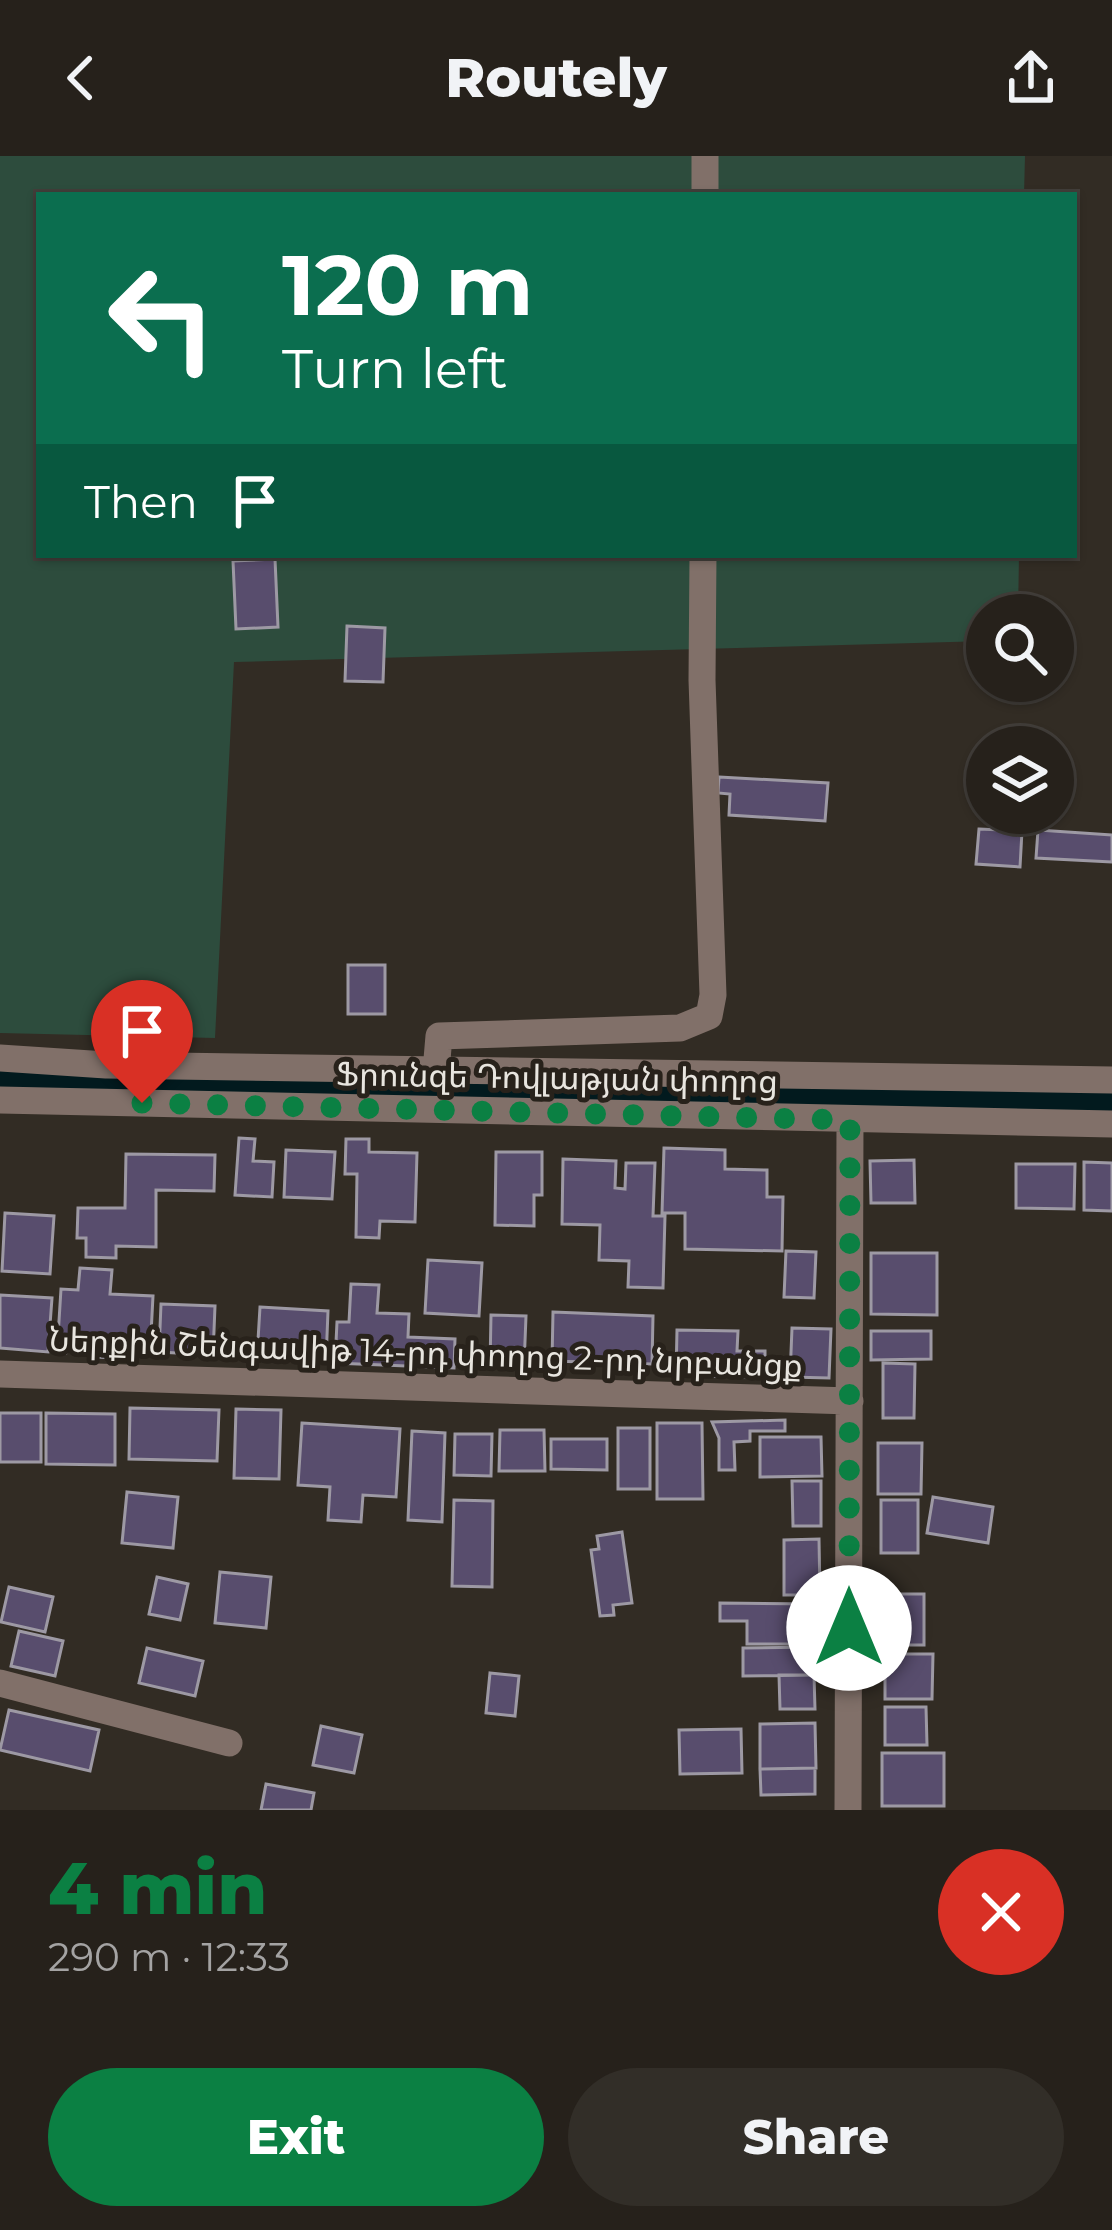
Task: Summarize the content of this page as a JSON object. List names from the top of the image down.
{
  "streets": {
    "street": ["Ֆրունզե Դովլաթյան փողոց", "Ներքին Շենգավիթ 14-րդ փողոց 2-րդ նրբանցք"]
  },
  "page": {
    "header": "Routely",
    "turn": ["120 m", "Turn left"],
    "then": "Then",
    "heading": ["4 min", "290 m · 12:33"],
    "buttons": ["Exit", "Share"]
  }
}
